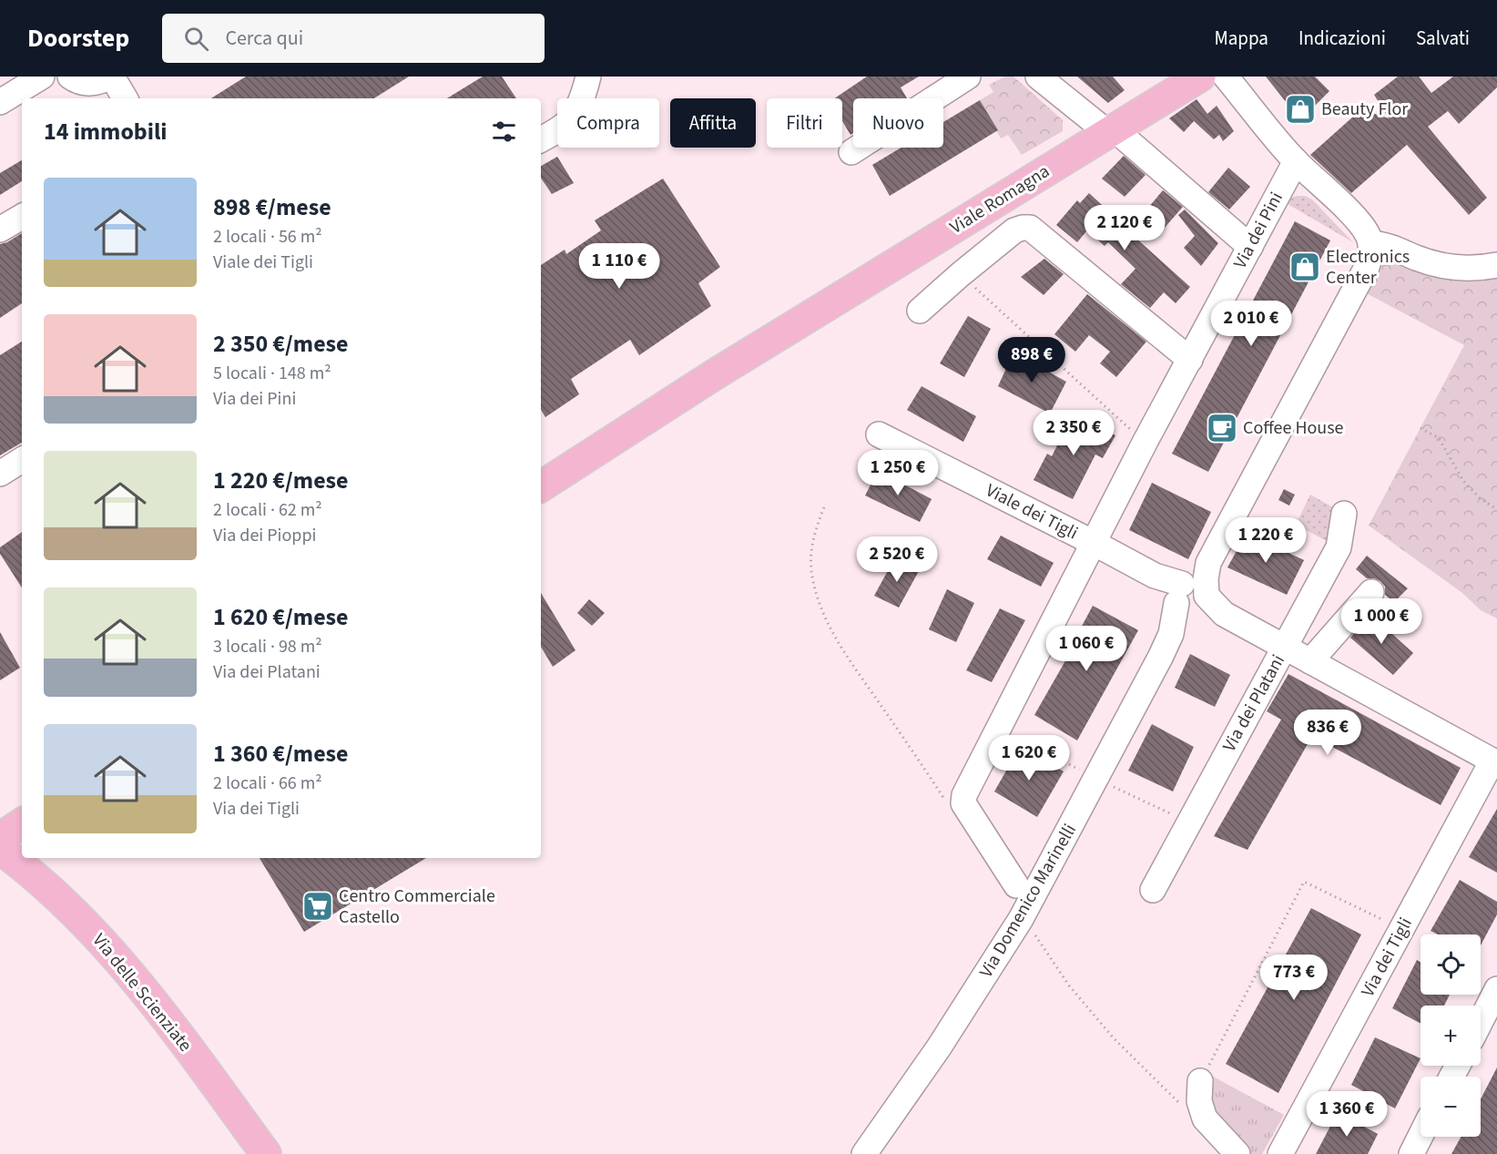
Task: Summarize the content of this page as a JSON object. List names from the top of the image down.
{
  "streets": {
    "main road": ["Viale Romagna", "Via delle Scienziate"],
    "street": [
      "Via dei Pini",
      "Viale dei Tigli",
      "Via dei Platani",
      "Via Domenico Marinelli",
      "Via dei Tigli"
    ]
  },
  "crossings": [
    ["Viale Romagna", "Via dei Pini"],
    ["Via dei Pini", "Viale dei Tigli"],
    ["Viale dei Tigli", "Via Domenico Marinelli"]
  ],
  "places": {
    "shop": ["Beauty Flor", "Electronics Center"],
    "cafe": ["Coffee House"],
    "supermarket": ["Centro Commerciale Castello"]
  },
  "page": {
    "header": "Doorstep",
    "search": "Cerca qui",
    "nav": ["Mappa", "Indicazioni", "Salvati"],
    "chip": [
      "Compra",
      "Affitta",
      "Filtri",
      "Nuovo"
    ],
    "heading": "14 immobili",
    "list": [
      {
        "name": "898 €/mese",
        "note": "2 locali · 56 m² · Viale dei Tigli"
      },
      {
        "name": "2 350 €/mese",
        "note": "5 locali · 148 m² · Via dei Pini"
      },
      {
        "name": "1 220 €/mese",
        "note": "2 locali · 62 m² · Via dei Pioppi"
      },
      {
        "name": "1 620 €/mese",
        "note": "3 locali · 98 m² · Via dei Platani"
      },
      {
        "name": "1 360 €/mese",
        "note": "2 locali · 66 m² · Via dei Tigli"
      }
    ],
    "price": [
      "2 120 €",
      "1 110 €",
      "2 010 €",
      "898 €",
      "2 350 €",
      "1 250 €",
      "1 220 €",
      "2 520 €",
      "1 000 €",
      "1 060 €",
      "836 €",
      "1 620 €",
      "773 €",
      "1 360 €"
    ],
    "map_buttons": ["+", "−"]
  }
}
